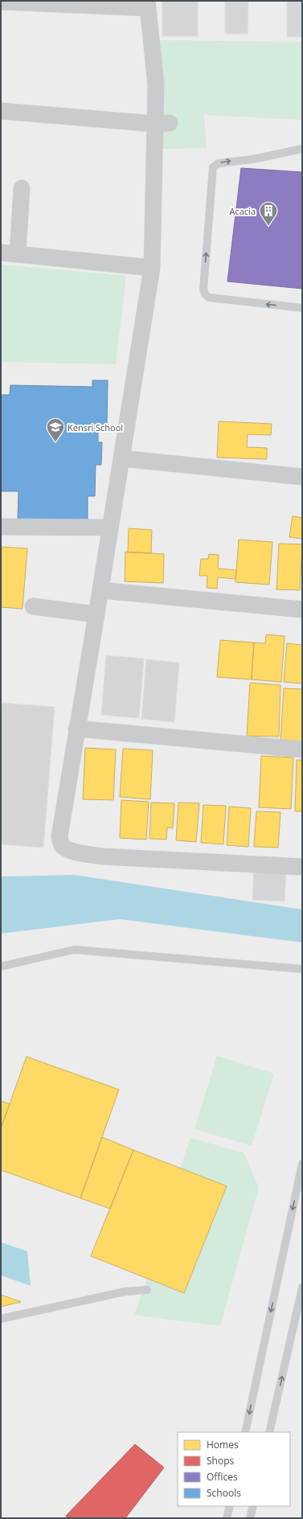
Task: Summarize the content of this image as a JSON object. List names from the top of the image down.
{
  "places": {
    "building": ["Acacia"],
    "school or university": ["Kensri School"]
  },
  "legend": [
    "Homes",
    "Shops",
    "Offices",
    "Schools"
  ]
}
